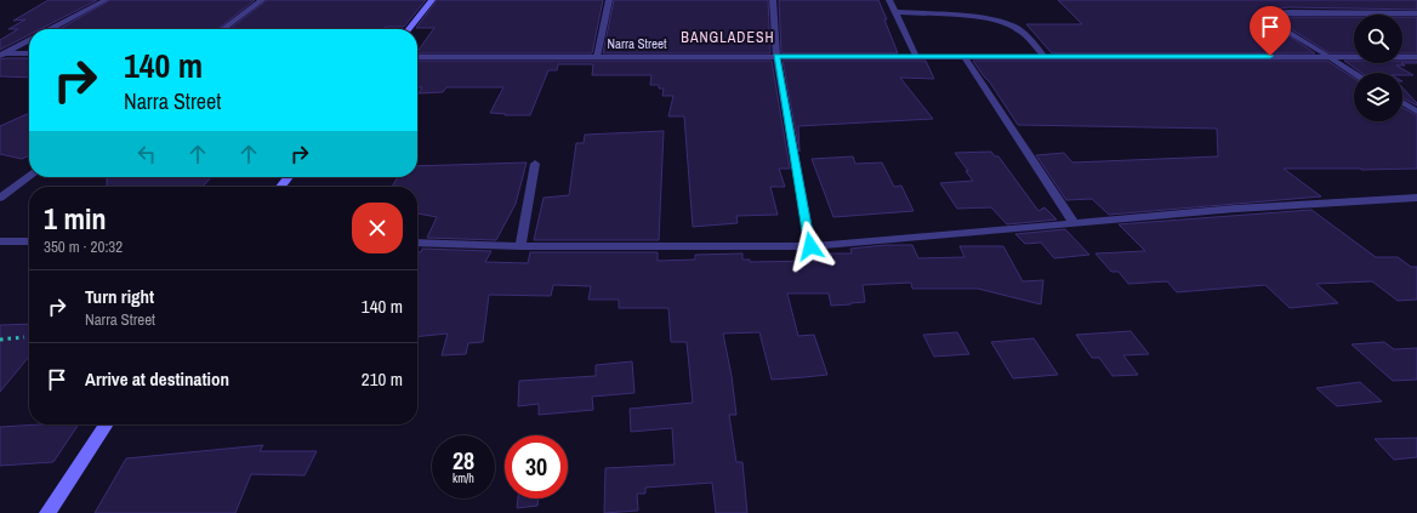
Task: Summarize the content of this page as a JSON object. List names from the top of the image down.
{
  "streets": {
    "street": ["Narra Street"]
  },
  "districts": ["BANGLADESH"],
  "page": {
    "turn": ["140 m", "Narra Street"],
    "heading": ["1 min", "350 m · 20:32"],
    "list": [
      {
        "name": "Turn right",
        "note": "Narra Street",
        "value": "140 m"
      },
      {
        "name": "Arrive at destination",
        "value": "210 m"
      }
    ],
    "speed": "28 km/h",
    "limit": "30"
  }
}
